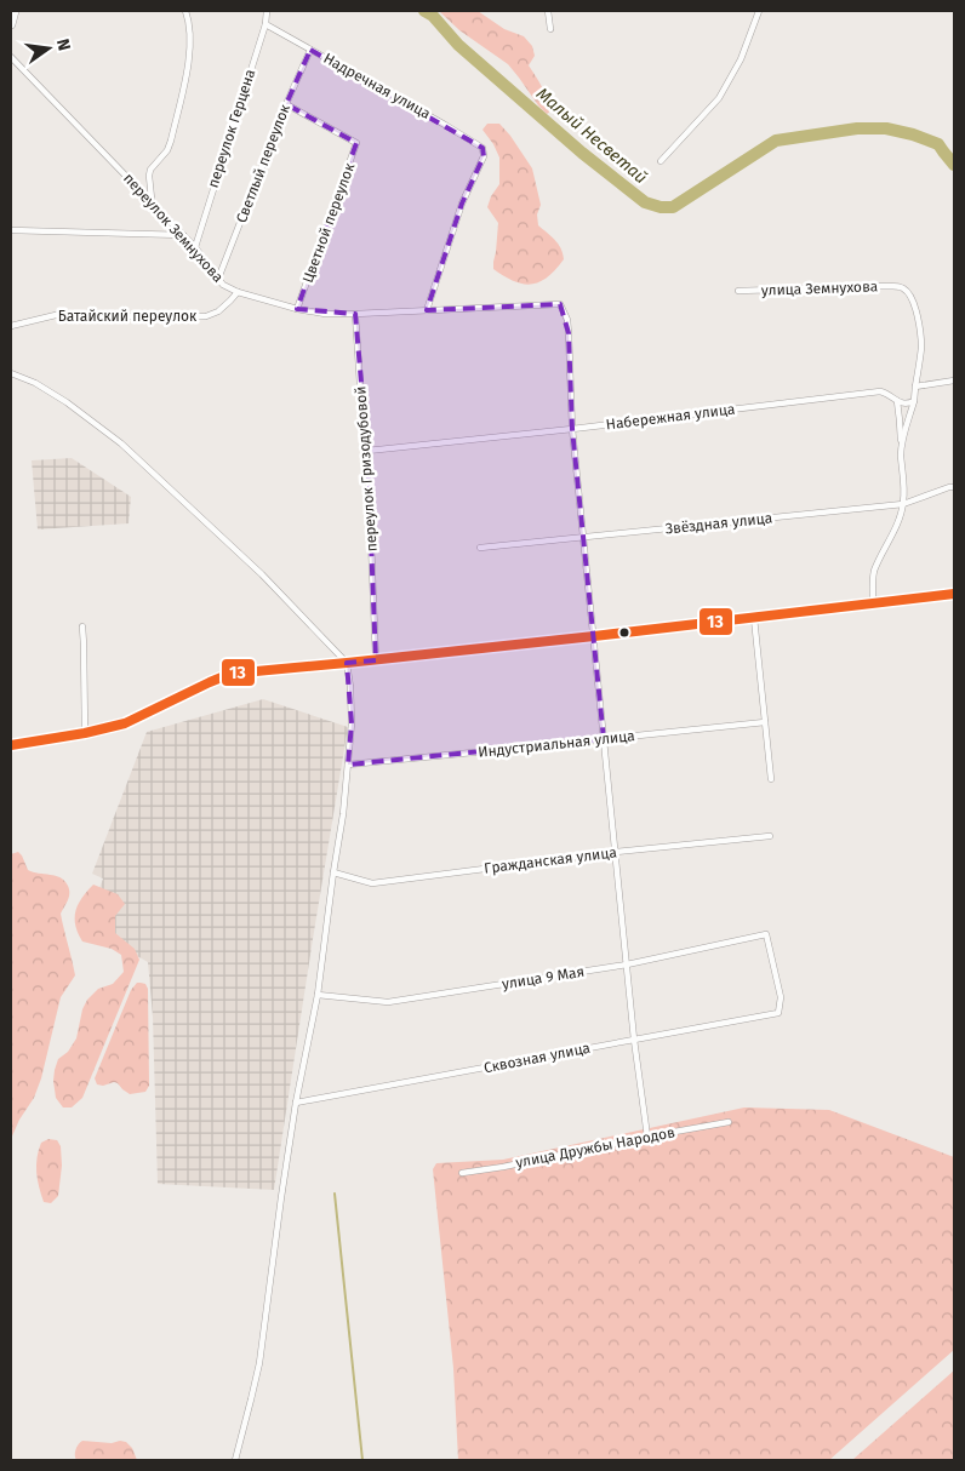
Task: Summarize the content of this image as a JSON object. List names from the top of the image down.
{
  "streets": {
    "street": [
      "Надречная улица",
      "переулок Герцена",
      "Светлый переулок",
      "Цветной переулок",
      "переулок Земнухова",
      "улица Земнухова",
      "Батайский переулок",
      "Набережная улица",
      "переулок Гризодубовой",
      "Звёздная улица",
      "Индустриальная улица",
      "Гражданская улица",
      "улица 9 Мая",
      "Сквозная улица",
      "улица Дружбы Народов"
    ]
  },
  "crossings": [
    ["Надречная улица", "переулок Герцена"],
    ["Надречная улица", "Светлый переулок"],
    ["Надречная улица", "переулок Земнухова"],
    ["переулок Герцена", "переулок Земнухова"],
    ["Светлый переулок", "Цветной переулок"],
    ["Светлый переулок", "переулок Земнухова"],
    ["Цветной переулок", "переулок Земнухова"],
    ["переулок Земнухова", "Батайский переулок"],
    ["переулок Земнухова", "Набережная улица"],
    ["переулок Земнухова", "переулок Гризодубовой"],
    ["Набережная улица", "переулок Гризодубовой"],
    ["улица 9 Мая", "Сквозная улица"]
  ],
  "water": ["Малый Несветай"],
  "lines": ["transit line 13"],
  "north": "right"
}
